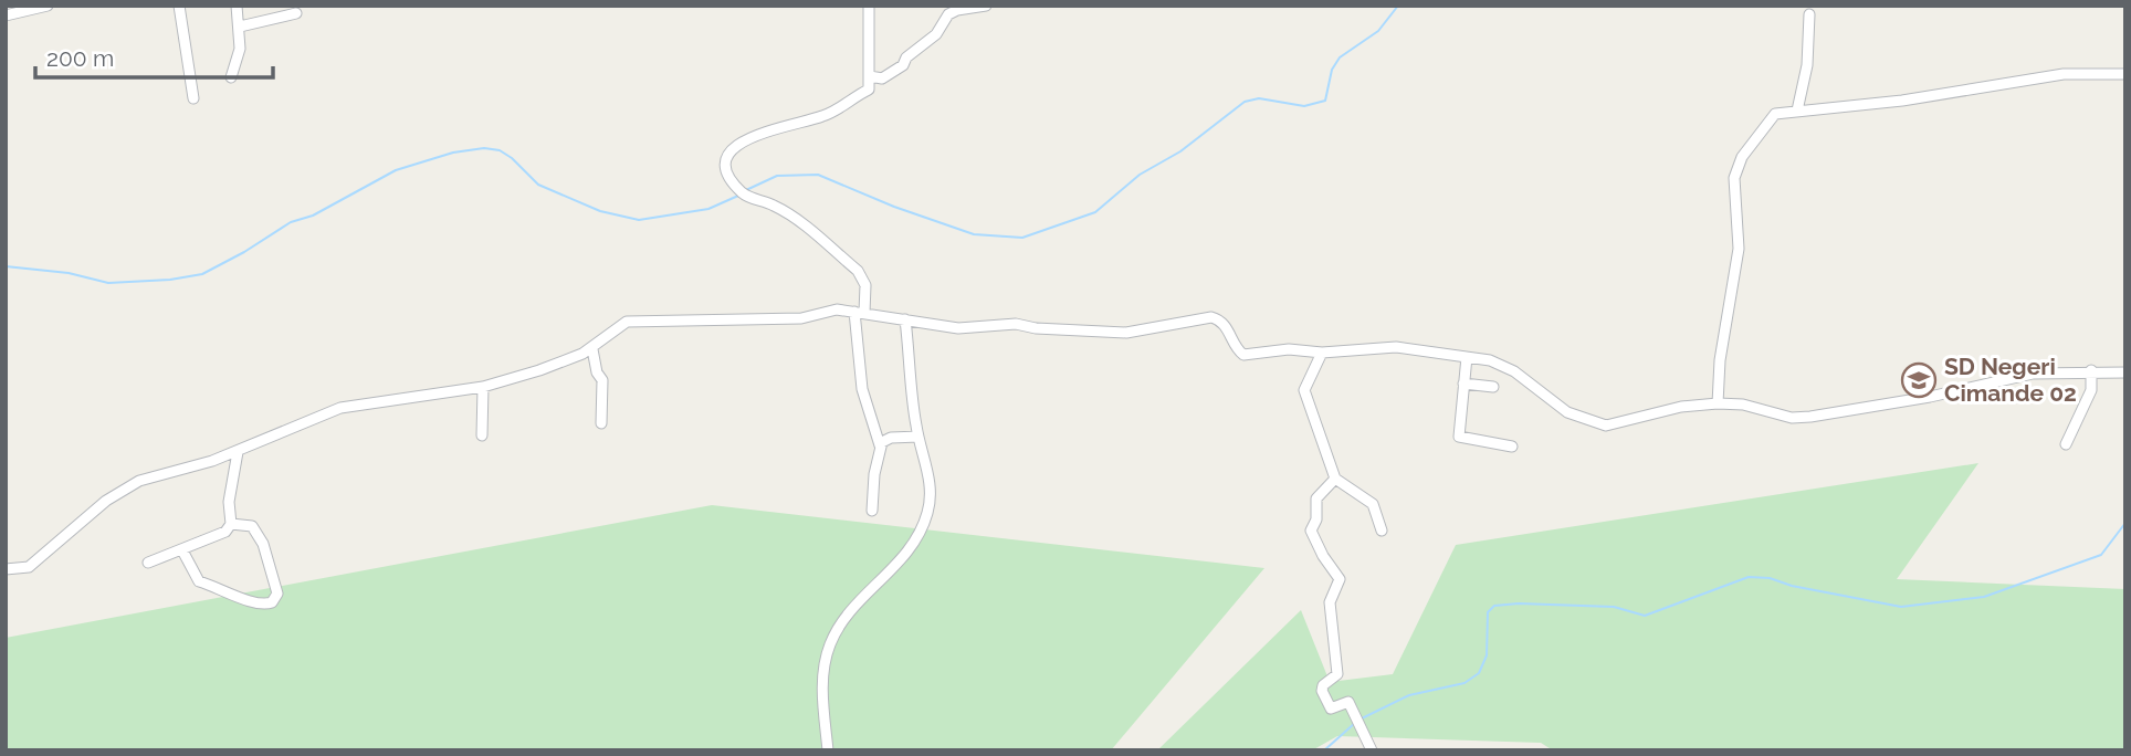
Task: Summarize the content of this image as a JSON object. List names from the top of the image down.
{
  "places": {
    "school or university": ["SD Negeri Cimande 02"]
  },
  "scale_bar": "200 m"
}
